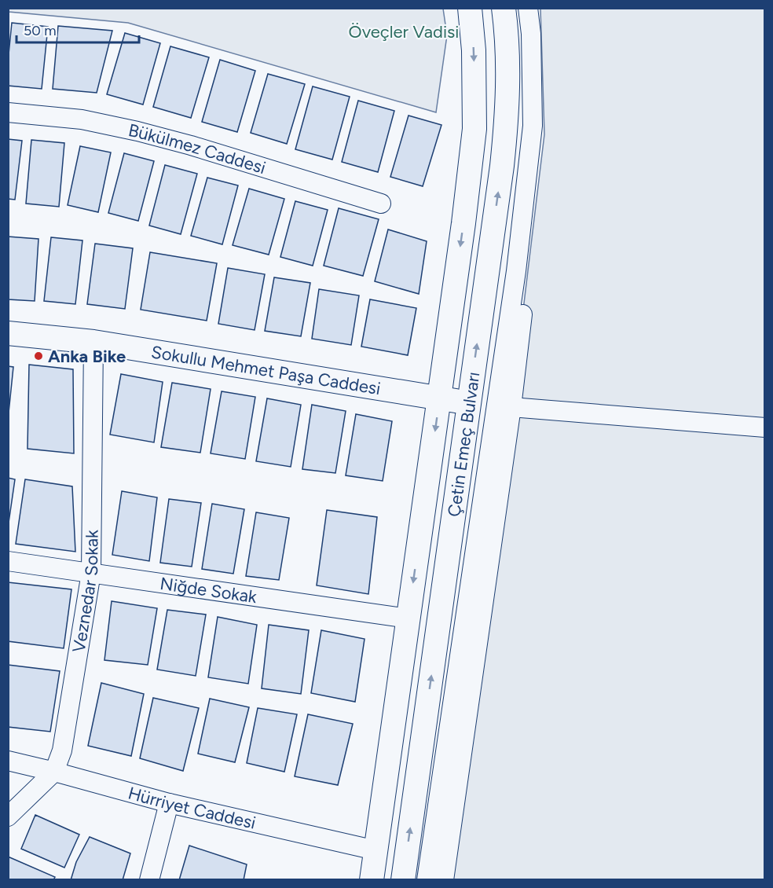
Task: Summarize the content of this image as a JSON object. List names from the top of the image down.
{
  "streets": {
    "main road": ["Sokullu Mehmet Paşa Caddesi", "Çetin Emeç Bulvarı"],
    "street": [
      "Bükülmez Caddesi",
      "Veznedar Sokak",
      "Niğde Sokak",
      "Hürriyet Caddesi"
    ]
  },
  "crossings": [
    ["Sokullu Mehmet Paşa Caddesi", "Çetin Emeç Bulvarı"],
    ["Sokullu Mehmet Paşa Caddesi", "Veznedar Sokak"],
    ["Çetin Emeç Bulvarı", "Niğde Sokak"],
    ["Çetin Emeç Bulvarı", "Hürriyet Caddesi"],
    ["Veznedar Sokak", "Niğde Sokak"],
    ["Veznedar Sokak", "Hürriyet Caddesi"]
  ],
  "parks": ["Öveçler Vadisi"],
  "places": ["Anka Bike"],
  "scale_bar": "50 m"
}
